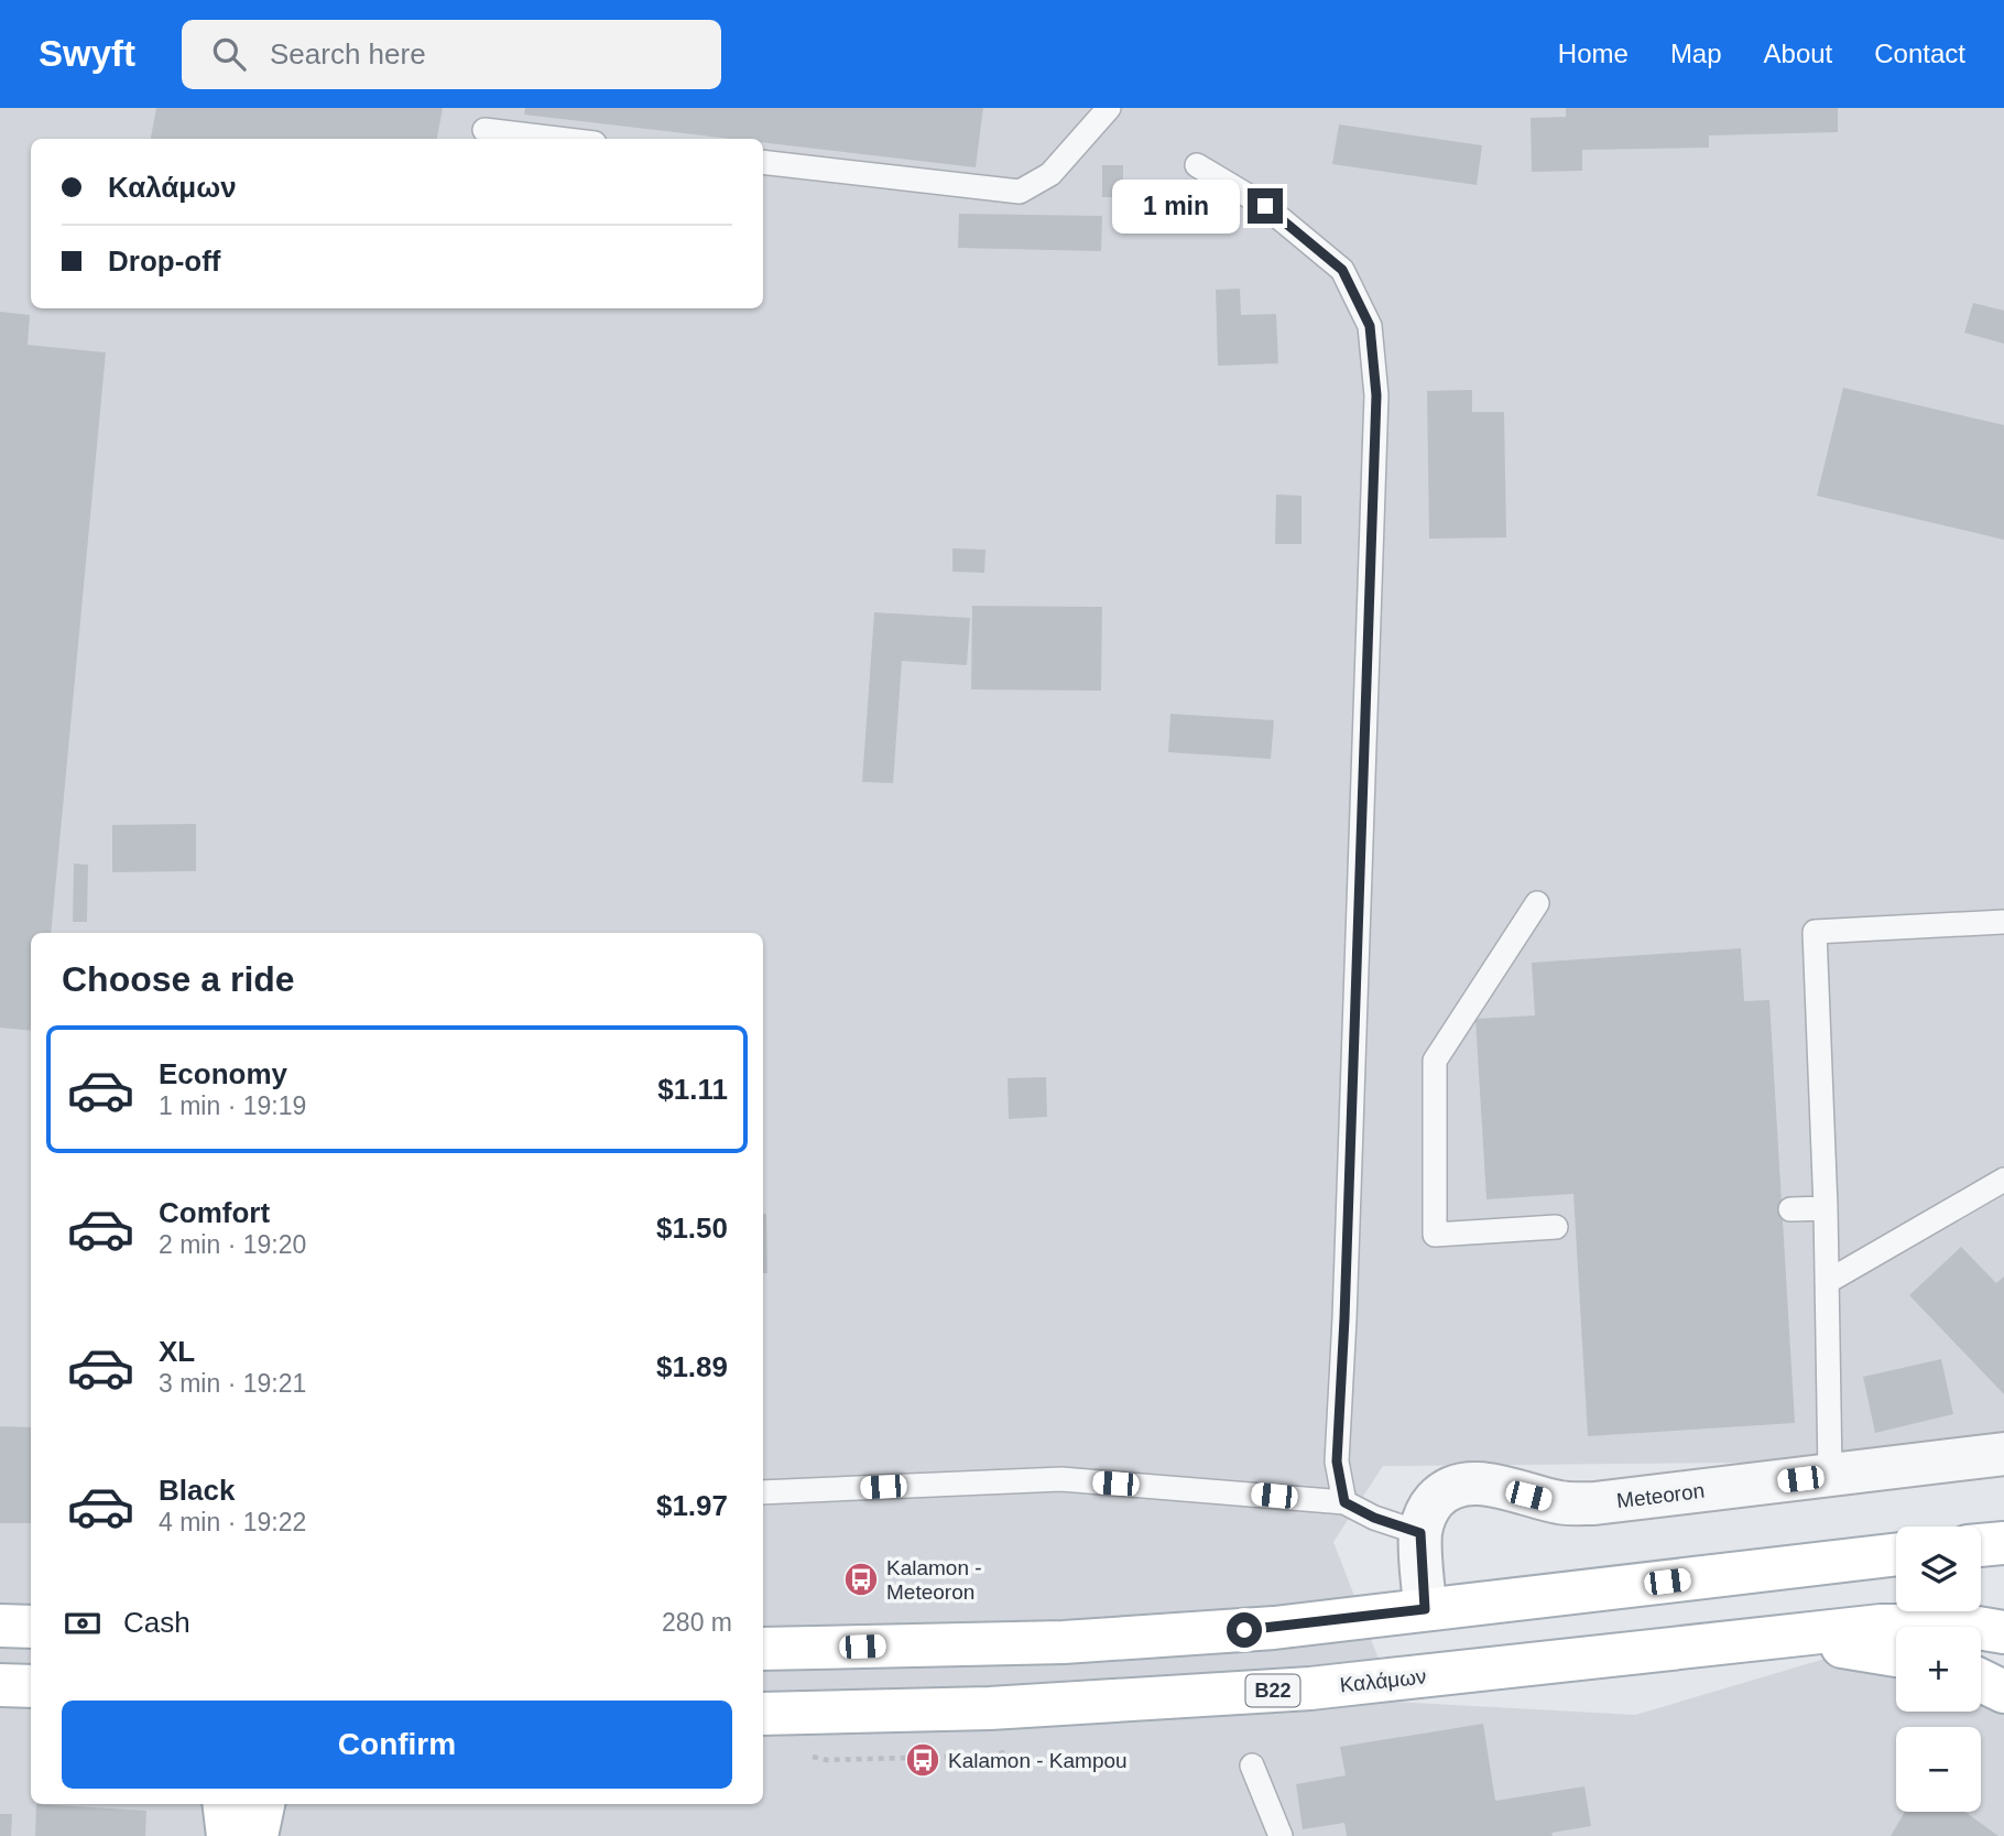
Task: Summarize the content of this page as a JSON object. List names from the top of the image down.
{
  "streets": {
    "main road": ["Καλάμων", "B22"],
    "street": ["Meteoron"]
  },
  "places": {
    "bus stop": ["Kalamon - Meteoron", "Kalamon - Kampou"]
  },
  "page": {
    "header": "Swyft",
    "search": "Search here",
    "nav": [
      "Home",
      "Map",
      "About",
      "Contact"
    ],
    "banner": ["Καλάμων", "Drop-off"],
    "bubble": "1 min",
    "heading": "Choose a ride",
    "list": [
      {
        "name": "Economy",
        "note": "1 min · 19:19",
        "value": "$1.11"
      },
      {
        "name": "Comfort",
        "note": "2 min · 19:20",
        "value": "$1.50"
      },
      {
        "name": "XL",
        "note": "3 min · 19:21",
        "value": "$1.89"
      },
      {
        "name": "Black",
        "note": "4 min · 19:22",
        "value": "$1.97"
      }
    ],
    "map_buttons": ["+", "−"],
    "pay": ["Cash", "280 m"],
    "buttons": "Confirm"
  }
}
